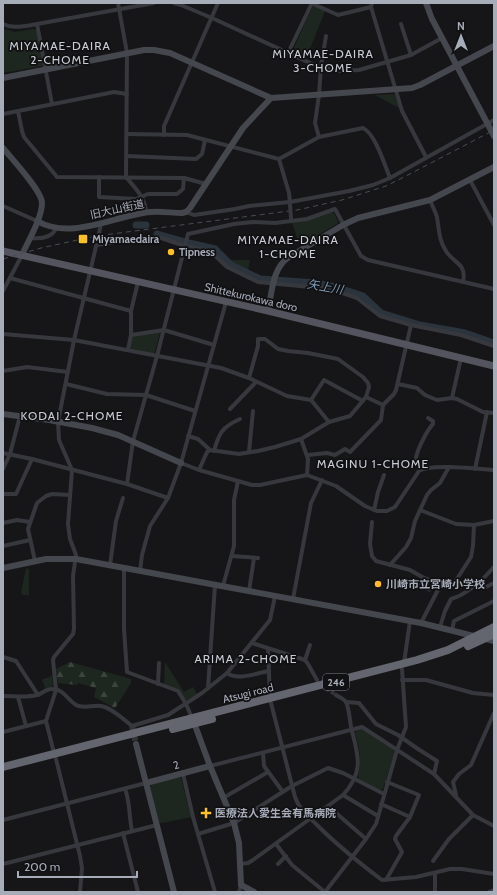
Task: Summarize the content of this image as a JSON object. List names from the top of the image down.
{
  "streets": {
    "highway": ["246", "Atsugi road"],
    "main road": ["Shittekurokawa doro"],
    "street": ["旧大山街道", "2"]
  },
  "districts": [
    "MIYAMAE-DAIRA 2-CHOME",
    "MIYAMAE-DAIRA 3-CHOME",
    "MIYAMAE-DAIRA 1-CHOME",
    "KODAI 2-CHOME",
    "MAGINU 1-CHOME",
    "ARIMA 2-CHOME"
  ],
  "water": ["矢上川"],
  "places": {
    "transit": ["Miyamaedaira"],
    "other": ["Tipness", "川崎市立宮崎小学校"],
    "health": ["医療法人愛生会有馬病院"]
  },
  "scale_bar": "200 m",
  "north": "top"
}
